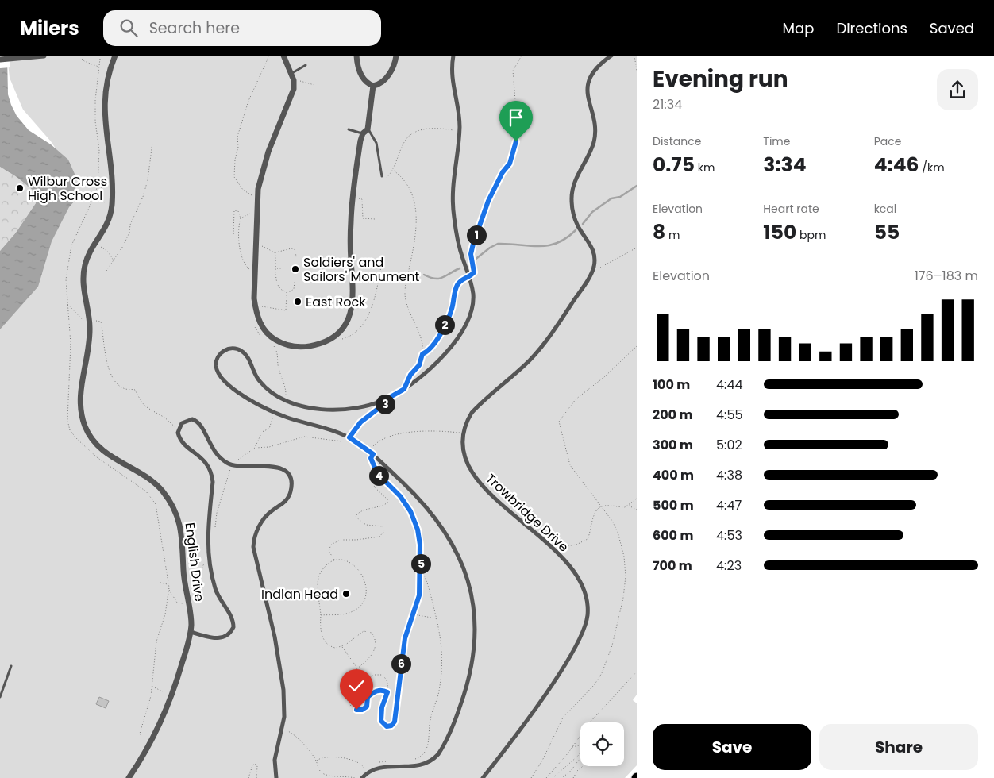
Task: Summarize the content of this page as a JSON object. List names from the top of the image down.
{
  "streets": {
    "street": ["Trowbridge Drive", "English Drive"]
  },
  "places": [
    "Wilbur Cross High School",
    "Soldiers' and Sailors' Monument",
    "East Rock",
    "Indian Head"
  ],
  "page": {
    "header": "Milers",
    "search": "Search here",
    "nav": ["Map", "Directions", "Saved"],
    "heading": ["Evening run", "21:34"],
    "stats": [
      ["Distance", "0.75 km"],
      ["Time", "3:34"],
      ["Pace", "4:46 /km"],
      ["Elevation", "8 m"],
      ["Heart rate", "150 bpm"],
      ["kcal", "55"]
    ],
    "pins": [
      "1",
      "2",
      "3",
      "4",
      "5",
      "6"
    ],
    "chart": ["Elevation", "176–183 m"],
    "list": [
      {
        "name": "100 m",
        "note": "4:44"
      },
      {
        "name": "200 m",
        "note": "4:55"
      },
      {
        "name": "300 m",
        "note": "5:02"
      },
      {
        "name": "400 m",
        "note": "4:38"
      },
      {
        "name": "500 m",
        "note": "4:47"
      },
      {
        "name": "600 m",
        "note": "4:53"
      },
      {
        "name": "700 m",
        "note": "4:23"
      }
    ],
    "buttons": ["Save", "Share"]
  }
}
